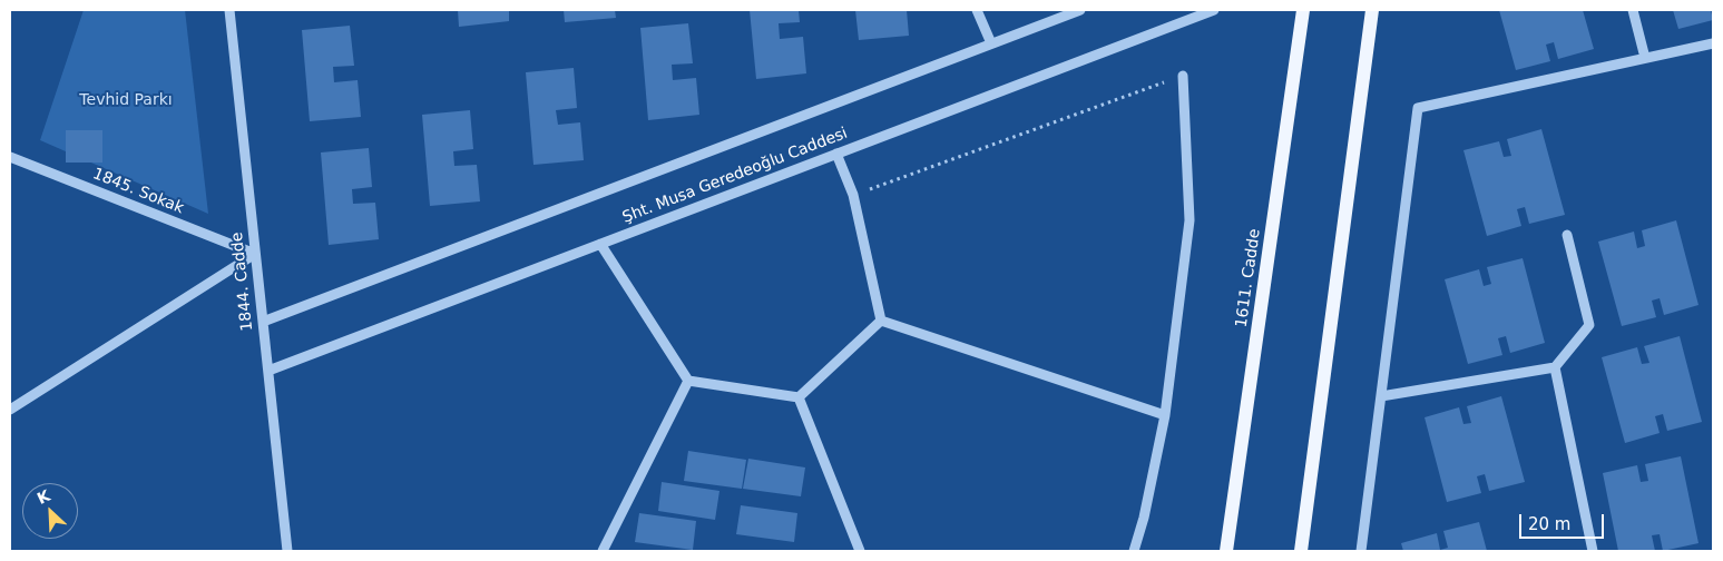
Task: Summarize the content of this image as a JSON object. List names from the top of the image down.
{
  "streets": {
    "main road": ["1611. Cadde"],
    "street": ["Şht. Musa Geredeoğlu Caddesi", "1845. Sokak", "1844. Cadde"]
  },
  "crossings": [
    ["Şht. Musa Geredeoğlu Caddesi", "1844. Cadde"],
    ["1845. Sokak", "1844. Cadde"]
  ],
  "parks": ["Tevhid Parkı"],
  "scale_bar": "20 m",
  "north": "top left"
}
